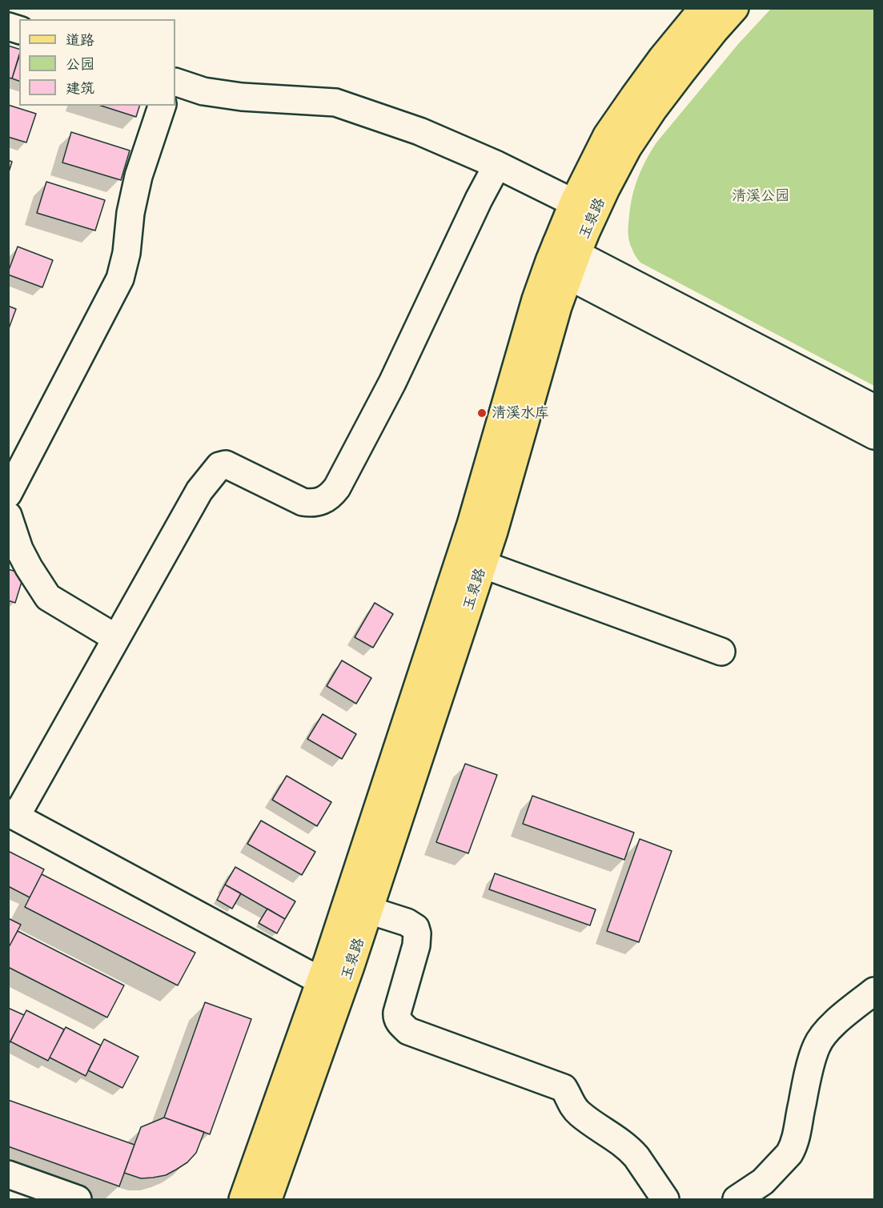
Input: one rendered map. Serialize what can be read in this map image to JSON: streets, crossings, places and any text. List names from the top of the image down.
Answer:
{
  "streets": {
    "main road": ["玉泉路"]
  },
  "parks": ["清溪公园"],
  "places": ["清溪水库"],
  "legend": ["道路", "公园", "建筑"]
}
